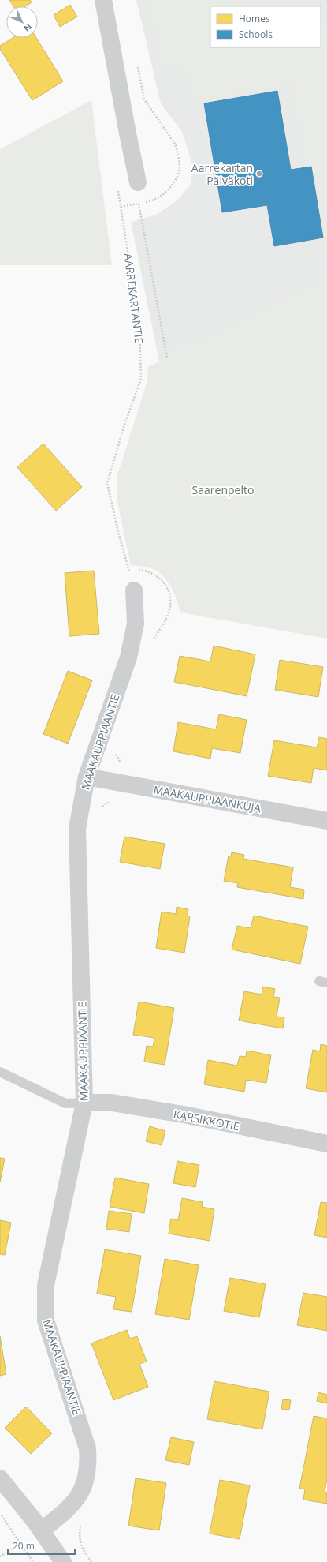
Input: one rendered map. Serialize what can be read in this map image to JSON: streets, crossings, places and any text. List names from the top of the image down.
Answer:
{
  "streets": {
    "street": ["MAAKAUPPIAANTIE", "MAAKAUPPIAANKUJA", "KARSIKKOTIE"],
    "path": ["AARREKARTANTIE"]
  },
  "crossings": [
    ["AARREKARTANTIE", "MAAKAUPPIAANTIE"],
    ["MAAKAUPPIAANTIE", "MAAKAUPPIAANKUJA"],
    ["MAAKAUPPIAANTIE", "KARSIKKOTIE"]
  ],
  "parks": ["Saarenpelto"],
  "places": ["Aarrekartan Päiväkoti"],
  "legend": ["Homes", "Schools"],
  "scale_bar": "20 m",
  "north": "bottom right"
}
